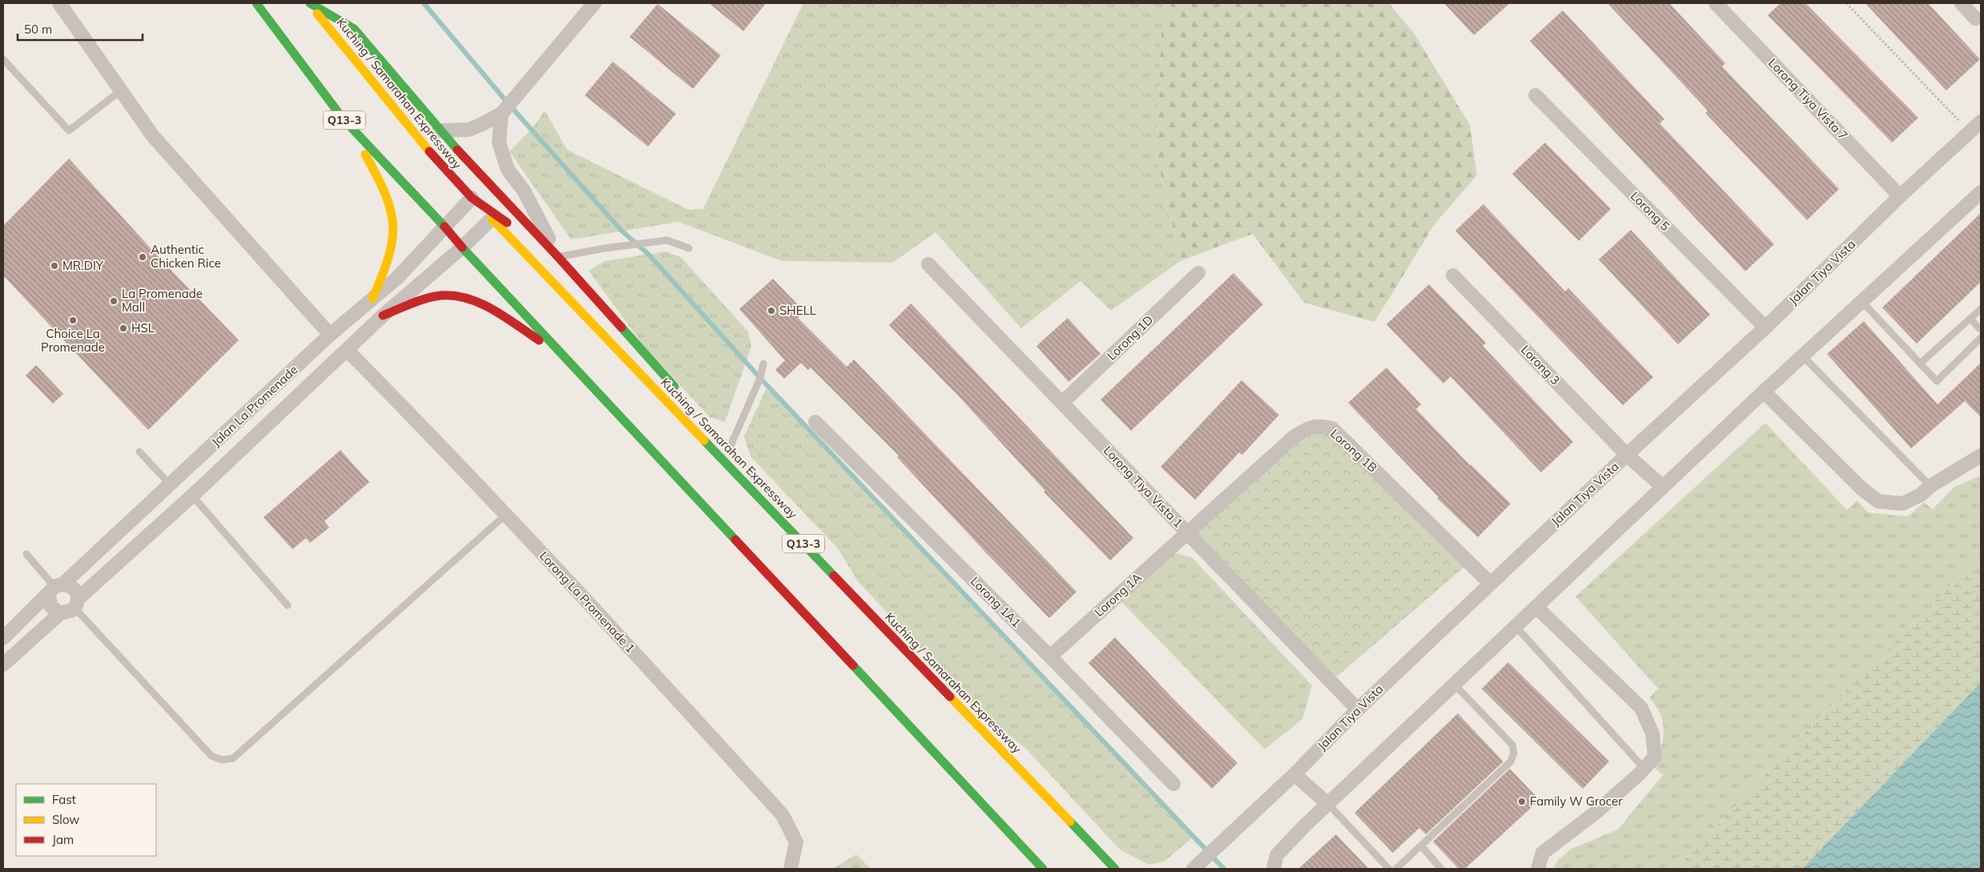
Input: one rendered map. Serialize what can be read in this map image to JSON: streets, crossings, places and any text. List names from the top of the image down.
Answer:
{
  "streets": {
    "main road": ["Kuching / Samarahan Expressway", "Q13-3"],
    "street": [
      "Lorong Tiya Vista 7",
      "Lorong 5",
      "Jalan Tiya Vista",
      "Lorong 1D",
      "Lorong 3",
      "Jalan La Promenade",
      "Lorong 1B",
      "Lorong Tiya Vista 1",
      "Lorong 1A",
      "Lorong La Promenade 1",
      "Lorong 1A1"
    ]
  },
  "crossings": [
    ["Kuching / Samarahan Expressway", "Q13-3"],
    ["Kuching / Samarahan Expressway", "Jalan La Promenade"],
    ["Lorong Tiya Vista 7", "Jalan Tiya Vista"],
    ["Q13-3", "Jalan La Promenade"],
    ["Lorong 5", "Jalan Tiya Vista"],
    ["Jalan Tiya Vista", "Lorong 3"],
    ["Jalan Tiya Vista", "Lorong 1B"],
    ["Jalan Tiya Vista", "Lorong Tiya Vista 1"],
    ["Lorong 1D", "Lorong Tiya Vista 1"],
    ["Jalan La Promenade", "Lorong La Promenade 1"],
    ["Lorong 1B", "Lorong Tiya Vista 1"],
    ["Lorong 1B", "Lorong 1A"],
    ["Lorong Tiya Vista 1", "Lorong 1A"],
    ["Lorong 1A", "Lorong 1A1"]
  ],
  "places": [
    "Authentic Chicken Rice",
    "MR.DIY",
    "La Promenade Mall",
    "SHELL",
    "Choice La Promenade",
    "HSL",
    "Family W Grocer"
  ],
  "legend": ["Fast", "Slow", "Jam"],
  "scale_bar": "50 m"
}
